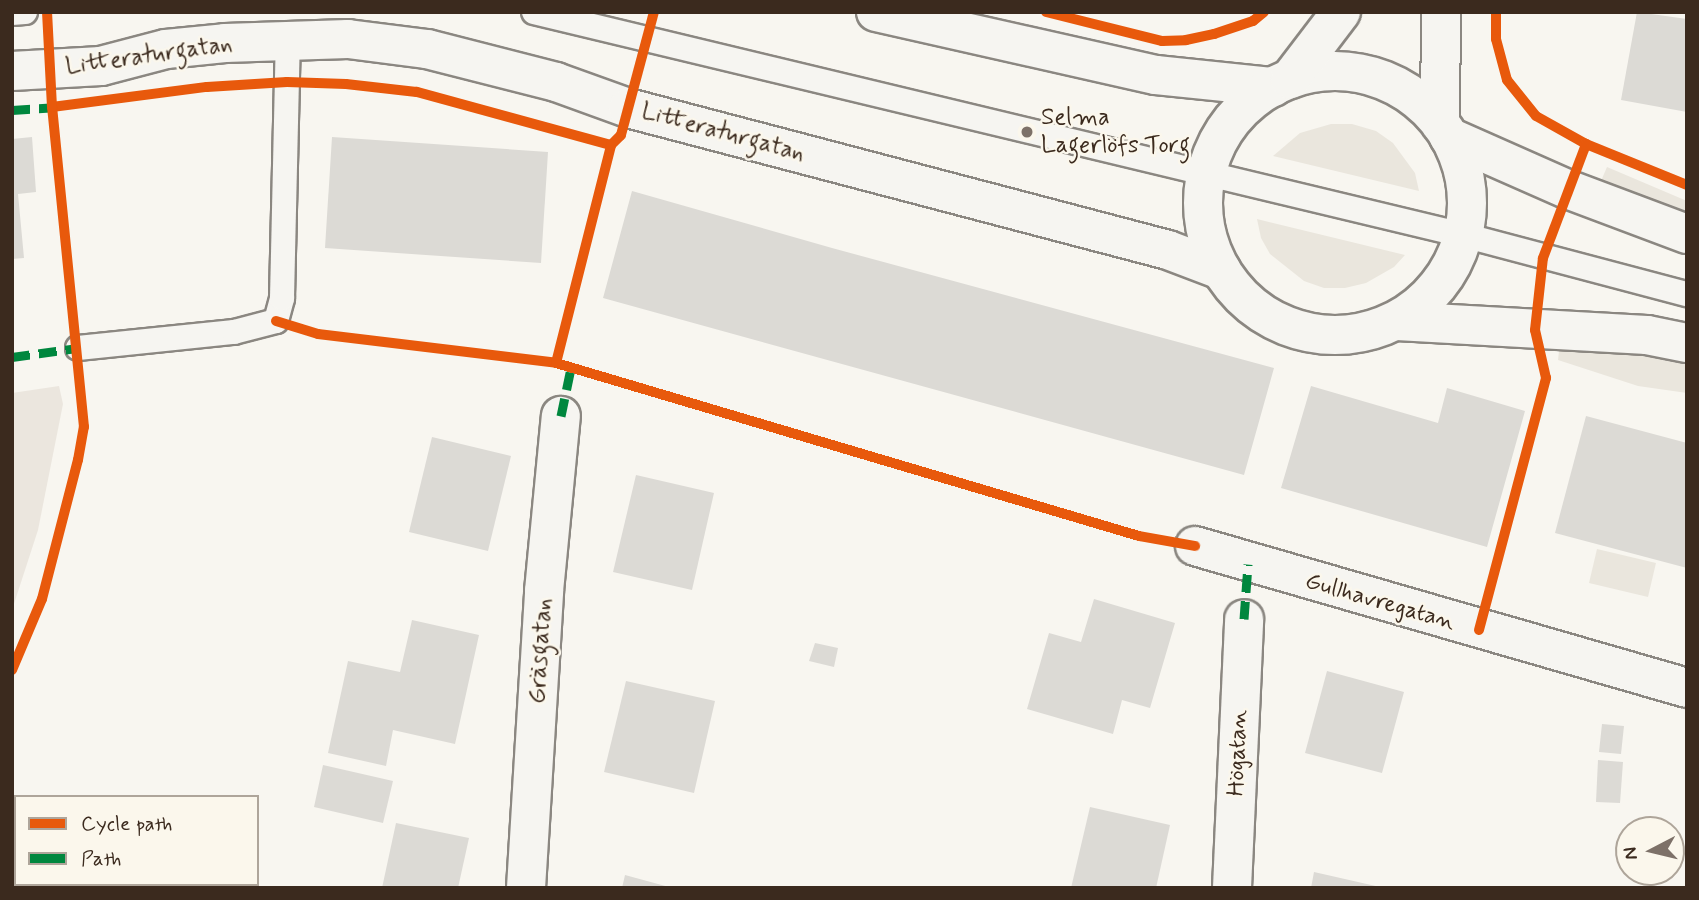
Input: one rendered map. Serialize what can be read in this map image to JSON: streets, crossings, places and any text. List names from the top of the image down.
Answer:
{
  "streets": {
    "street": [
      "Litteraturgatan",
      "Gullhavregatan",
      "Gräsgatan",
      "Högatan"
    ]
  },
  "places": ["Selma Lagerlöfs Torg"],
  "legend": ["Cycle path", "Path"],
  "north": "left"
}
